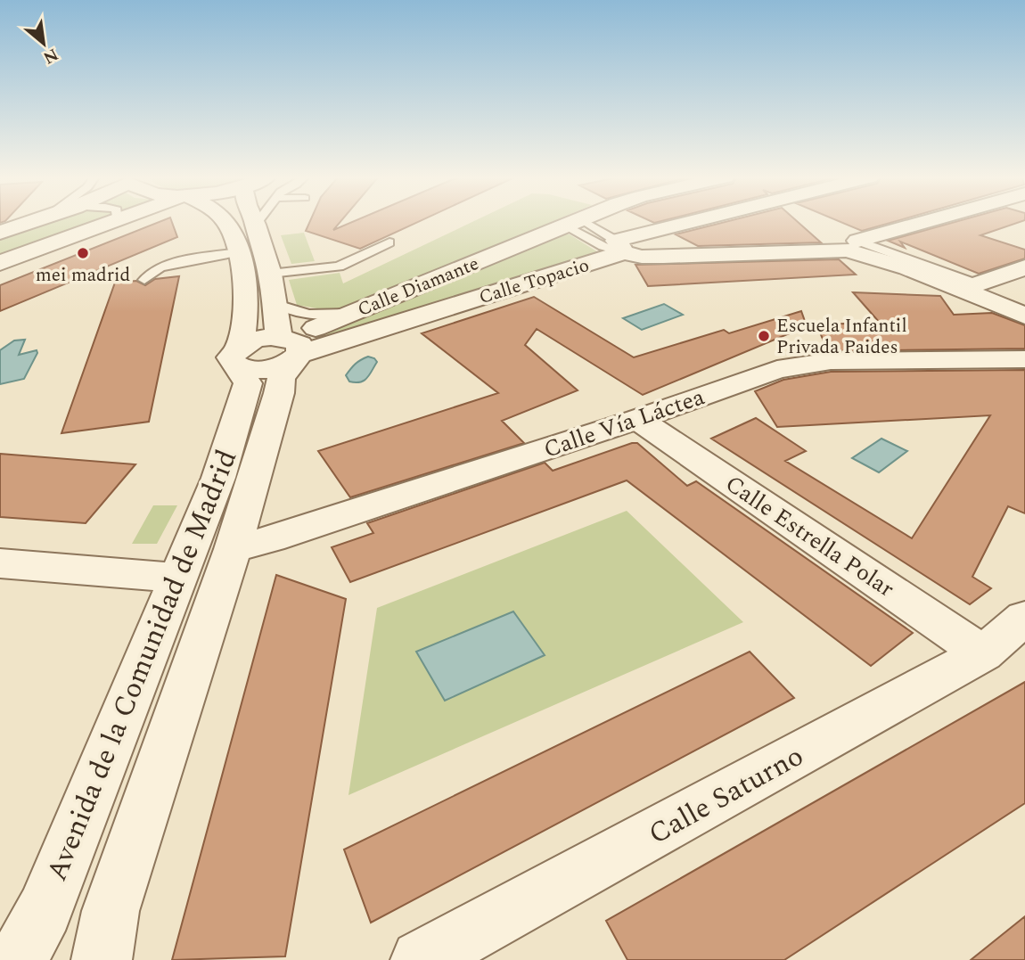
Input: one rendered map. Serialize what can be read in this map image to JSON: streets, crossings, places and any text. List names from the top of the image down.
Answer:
{
  "streets": {
    "street": [
      "Calle Topacio",
      "Calle Diamante",
      "Calle Vía Láctea",
      "Calle Estrella Polar",
      "Avenida de la Comunidad de Madrid",
      "Calle Saturno"
    ]
  },
  "crossings": [
    ["Calle Topacio", "Calle Diamante"],
    ["Calle Topacio", "Avenida de la Comunidad de Madrid"],
    ["Calle Diamante", "Avenida de la Comunidad de Madrid"],
    ["Calle Vía Láctea", "Calle Estrella Polar"],
    ["Calle Vía Láctea", "Avenida de la Comunidad de Madrid"],
    ["Calle Estrella Polar", "Calle Saturno"]
  ],
  "places": ["mei madrid", "Escuela Infantil Privada Paides"],
  "north": "bottom right"
}
